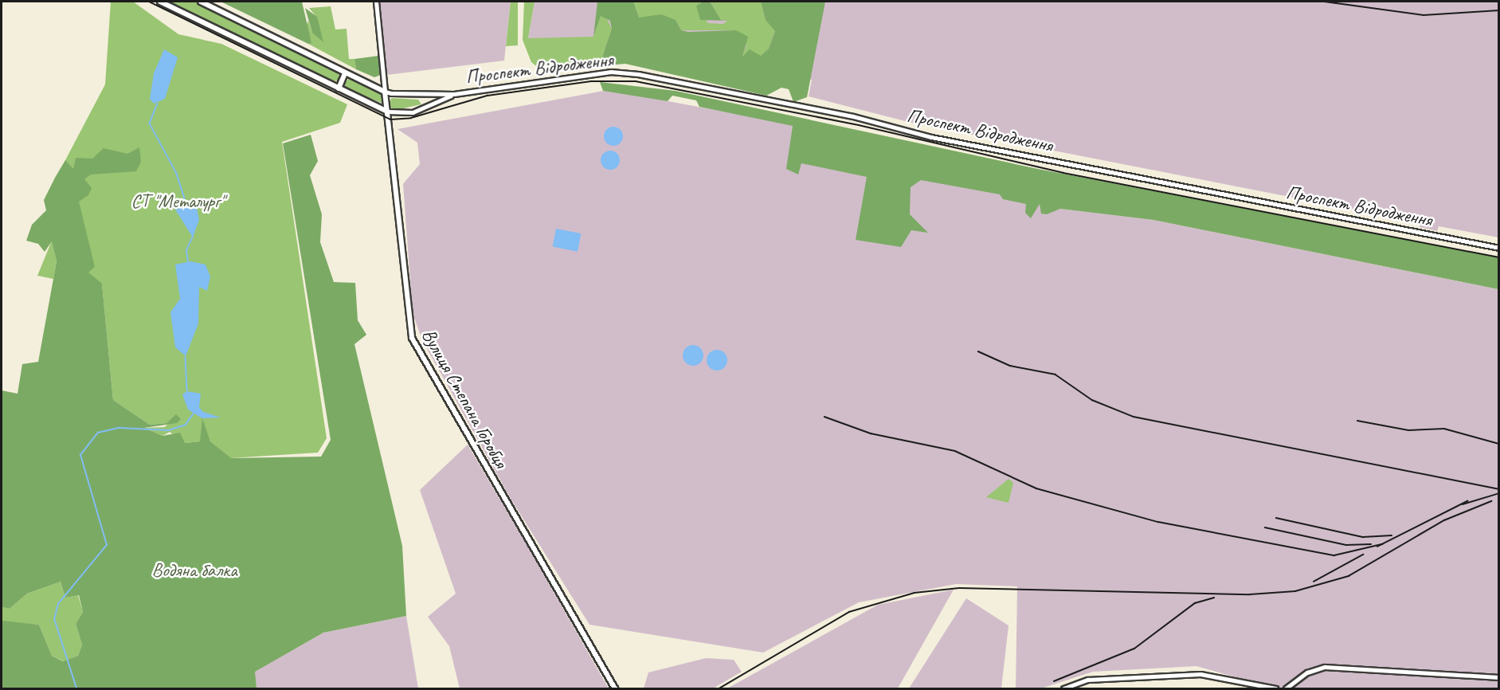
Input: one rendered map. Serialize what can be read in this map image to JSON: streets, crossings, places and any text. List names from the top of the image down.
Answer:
{
  "streets": {
    "main road": ["Проспект Відродження", "Вулиця Степана Горобця"]
  },
  "crossings": [
    ["Проспект Відродження", "Вулиця Степана Горобця"]
  ],
  "parks": ["СТ \"Металург\"", "Водяна балка"]
}
